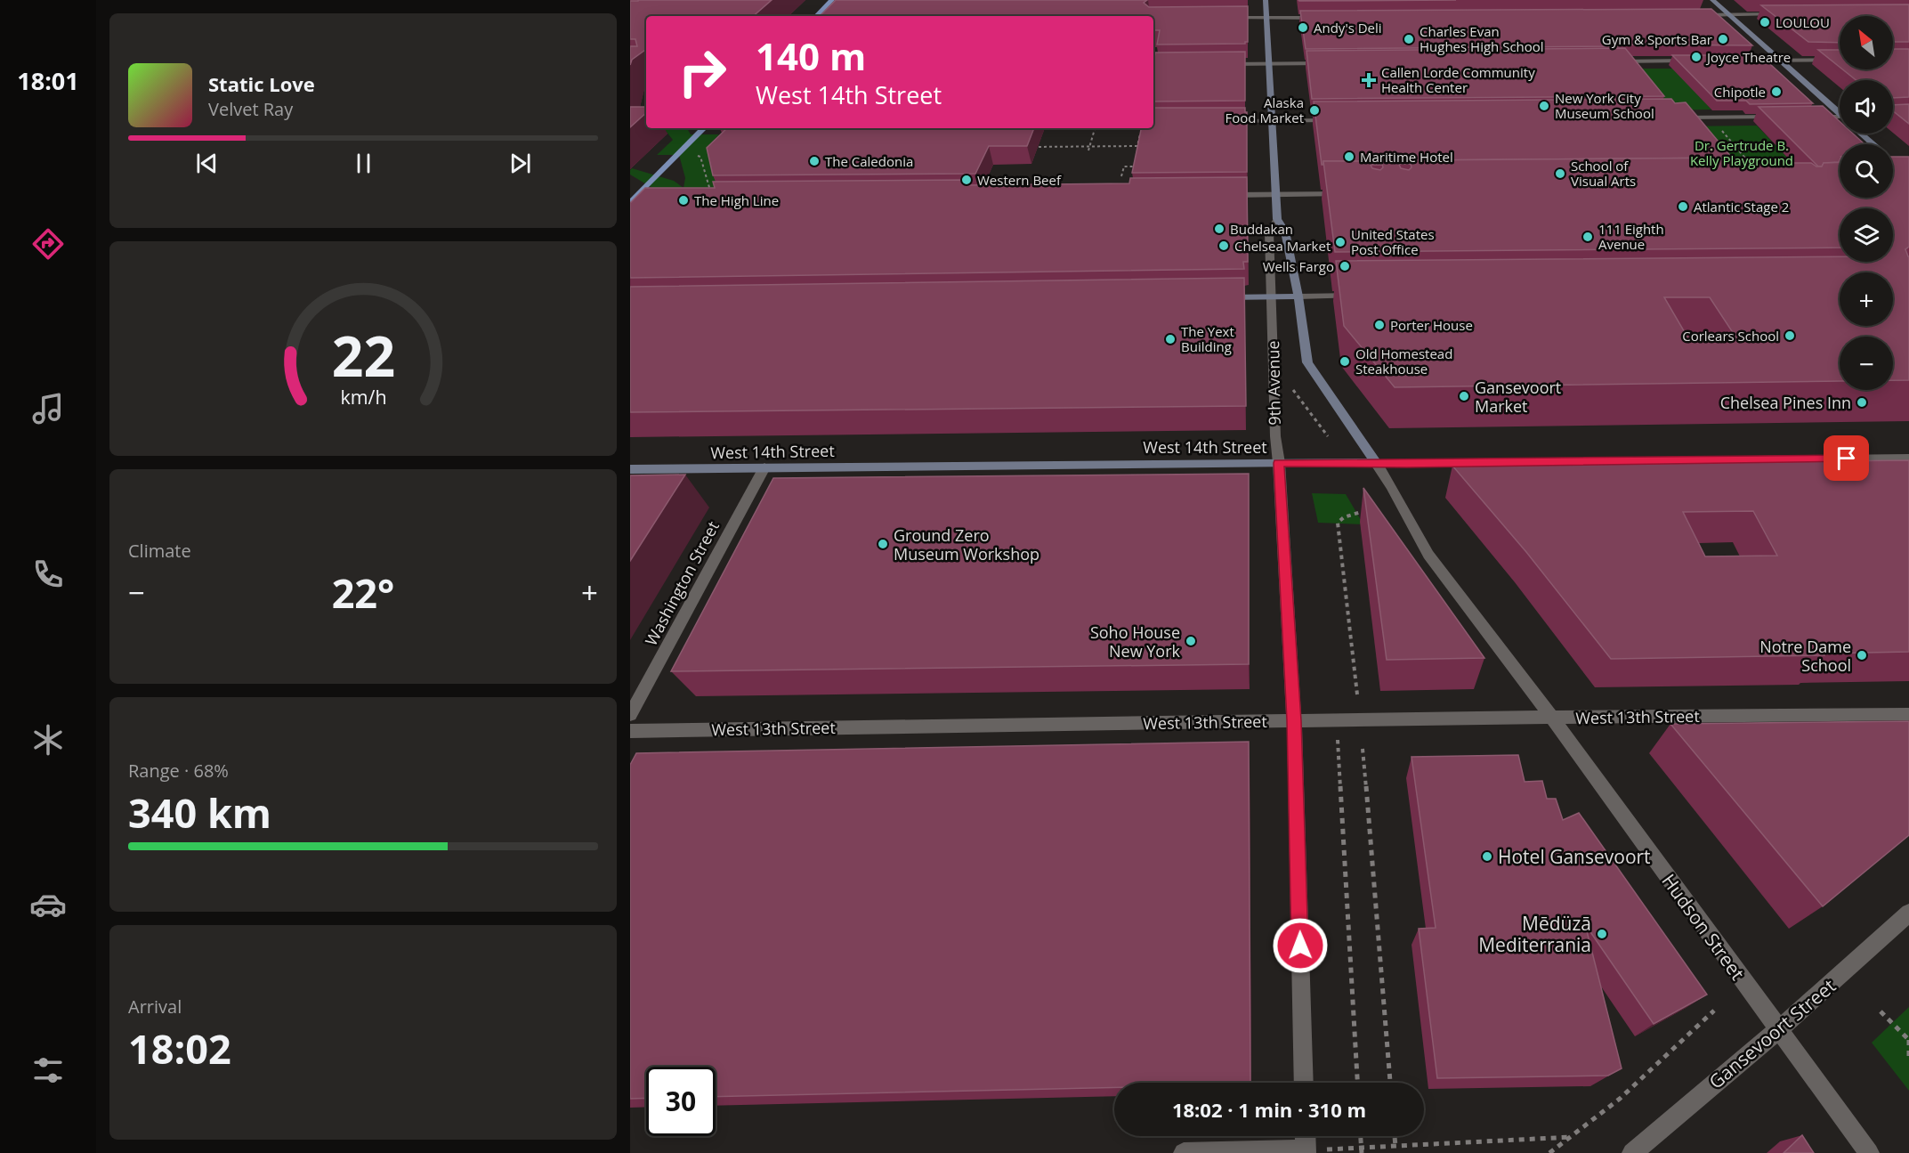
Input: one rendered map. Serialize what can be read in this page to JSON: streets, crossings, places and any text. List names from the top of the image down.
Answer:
{
  "streets": {
    "main road": ["9th Avenue", "West 14th Street"],
    "street": [
      "Washington Street",
      "West 13th Street",
      "Hudson Street",
      "Gansevoort Street"
    ]
  },
  "crossings": [
    ["9th Avenue", "West 14th Street"],
    ["9th Avenue", "West 13th Street"],
    ["9th Avenue", "Hudson Street"],
    ["West 14th Street", "Washington Street"],
    ["West 14th Street", "Hudson Street"],
    ["West 13th Street", "Hudson Street"],
    ["Hudson Street", "Gansevoort Street"]
  ],
  "parks": ["Dr. Gertrude B. Kelly Playground"],
  "places": {
    "other": [
      "LOULOU",
      "Andy's Deli",
      "Charles Evan Hughes High School",
      "Gym & Sports Bar",
      "Joyce Theatre",
      "Chipotle",
      "New York City Museum School",
      "Alaska Food Market",
      "Maritime Hotel",
      "The Caledonia",
      "School of Visual Arts",
      "Western Beef",
      "The High Line",
      "Atlantic Stage 2",
      "Buddakan",
      "111 Eighth Avenue",
      "United States Post Office",
      "Chelsea Market",
      "Wells Fargo",
      "Porter House",
      "Corlears School",
      "The Yext Building",
      "Old Homestead Steakhouse",
      "Gansevoort Market",
      "Chelsea Pines Inn",
      "Ground Zero Museum Workshop",
      "Soho House New York",
      "Notre Dame School",
      "Hotel Gansevoort",
      "Mēdüzā Mediterrania"
    ],
    "health": ["Callen Lorde Community Health Center"]
  },
  "north": "top left",
  "page": {
    "tabs": "18:01",
    "map_buttons": ["+", "−"],
    "turn": ["140 m", "West 14th Street"],
    "song": ["Static Love", "Velvet Ray"],
    "tile": [
      "Climate",
      ["Range · 68%", "340 km"],
      ["Arrival", "18:02"]
    ],
    "heat": ["−", "22°", "+"],
    "limit": "30",
    "trip": "18:02 · 1 min · 310 m",
    "gauge": ["22", "km/h"]
  }
}
